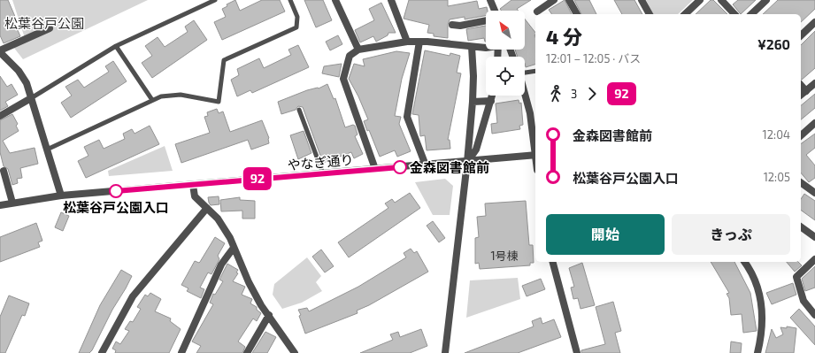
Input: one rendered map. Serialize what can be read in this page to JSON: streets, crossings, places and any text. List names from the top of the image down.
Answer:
{
  "streets": {
    "street": ["やなぎ通り"]
  },
  "parks": ["松葉谷戸公園"],
  "places": ["金森図書館前", "松葉谷戸公園入口"],
  "lines": ["bus line 92"],
  "house_numbers": ["1号棟"],
  "north": "top left",
  "page": {
    "on_map": "92",
    "heading": ["4 分", "12:01 – 12:05 · バス", "¥260"],
    "legs": ["3", "92"],
    "list": [
      {
        "name": "金森図書館前",
        "value": "12:04"
      },
      {
        "name": "松葉谷戸公園入口",
        "value": "12:05"
      }
    ],
    "buttons": ["開始", "きっぷ"]
  }
}
